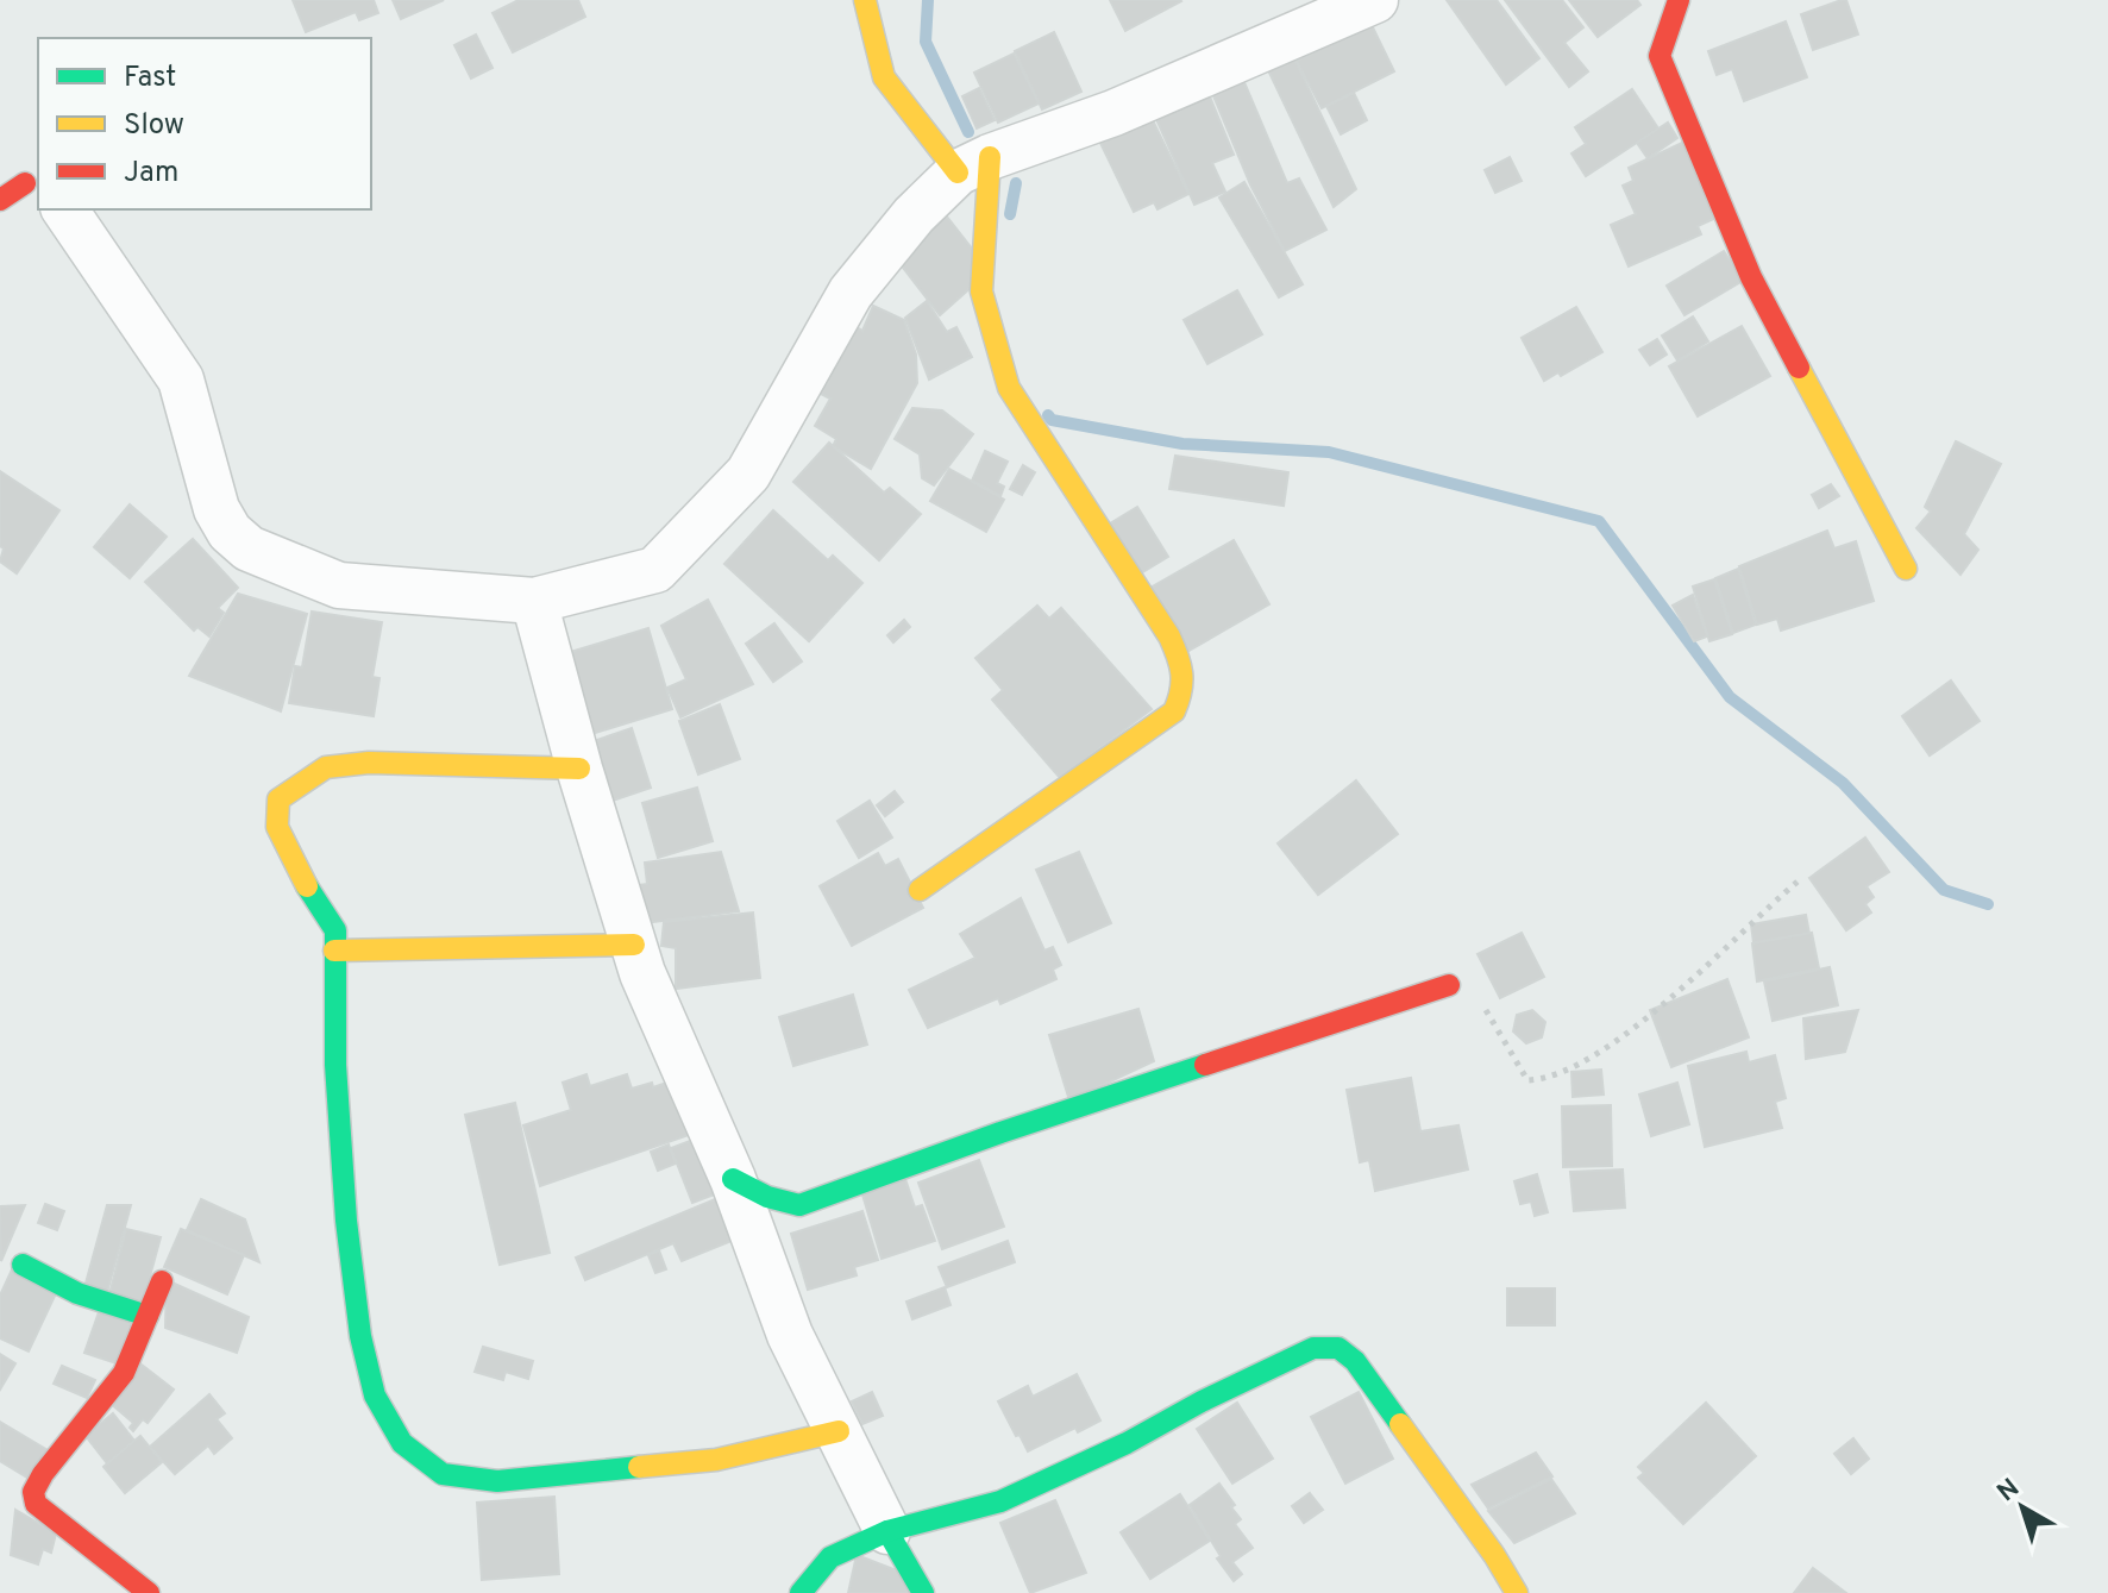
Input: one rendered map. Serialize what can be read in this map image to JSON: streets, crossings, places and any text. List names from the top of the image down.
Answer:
{
  "legend": ["Fast", "Slow", "Jam"],
  "north": "top left"
}
